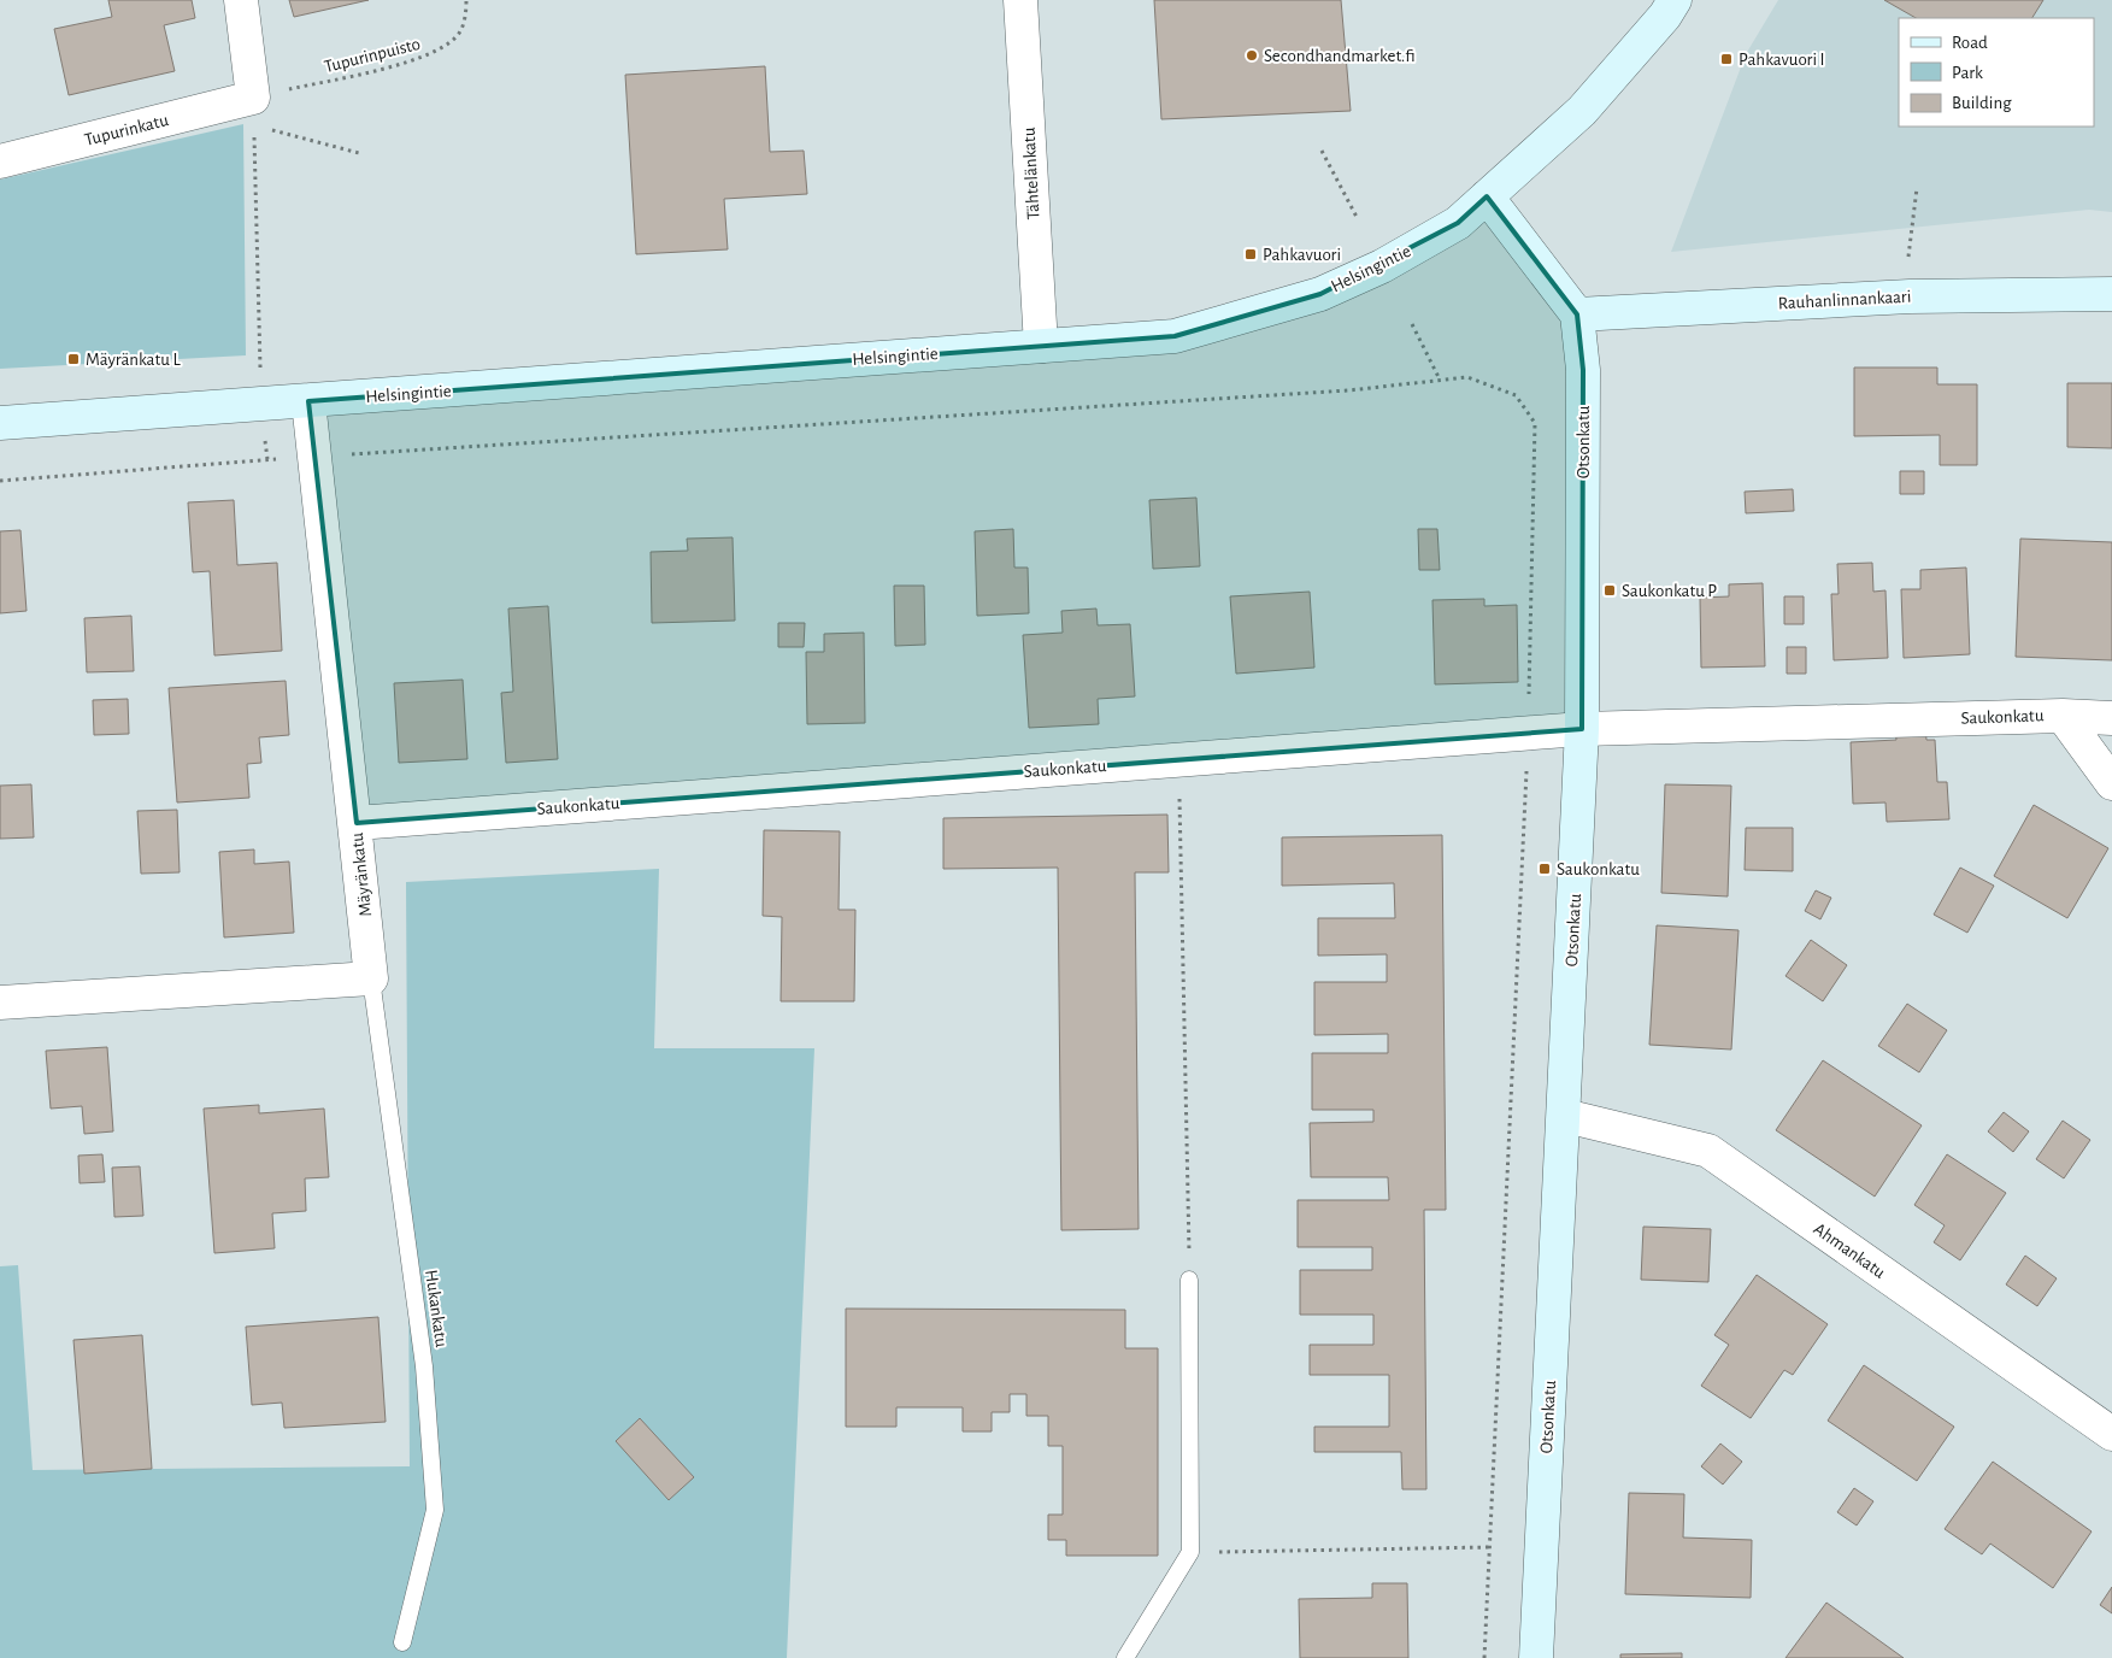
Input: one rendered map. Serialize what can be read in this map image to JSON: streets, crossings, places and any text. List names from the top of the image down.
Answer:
{
  "streets": {
    "street": [
      "Tupurinkatu",
      "Tähtelänkatu",
      "Helsingintie",
      "Rauhanlinnankaari",
      "Otsonkatu",
      "Saukonkatu",
      "Mäyränkatu",
      "Ahmankatu"
    ],
    "lane": ["Hukankatu"],
    "path": ["Tupurinpuisto"]
  },
  "crossings": [
    ["Tupurinpuisto", "Tupurinkatu"],
    ["Tähtelänkatu", "Helsingintie"],
    ["Helsingintie", "Mäyränkatu"],
    ["Rauhanlinnankaari", "Otsonkatu"],
    ["Otsonkatu", "Saukonkatu"],
    ["Otsonkatu", "Ahmankatu"],
    ["Saukonkatu", "Mäyränkatu"],
    ["Mäyränkatu", "Hukankatu"]
  ],
  "places": {
    "other": ["Secondhandmarket.fi"],
    "transit": [
      "Pahkavuori I",
      "Pahkavuori",
      "Mäyränkatu L",
      "Saukonkatu P",
      "Saukonkatu"
    ]
  },
  "legend": ["Road", "Park", "Building"]
}
